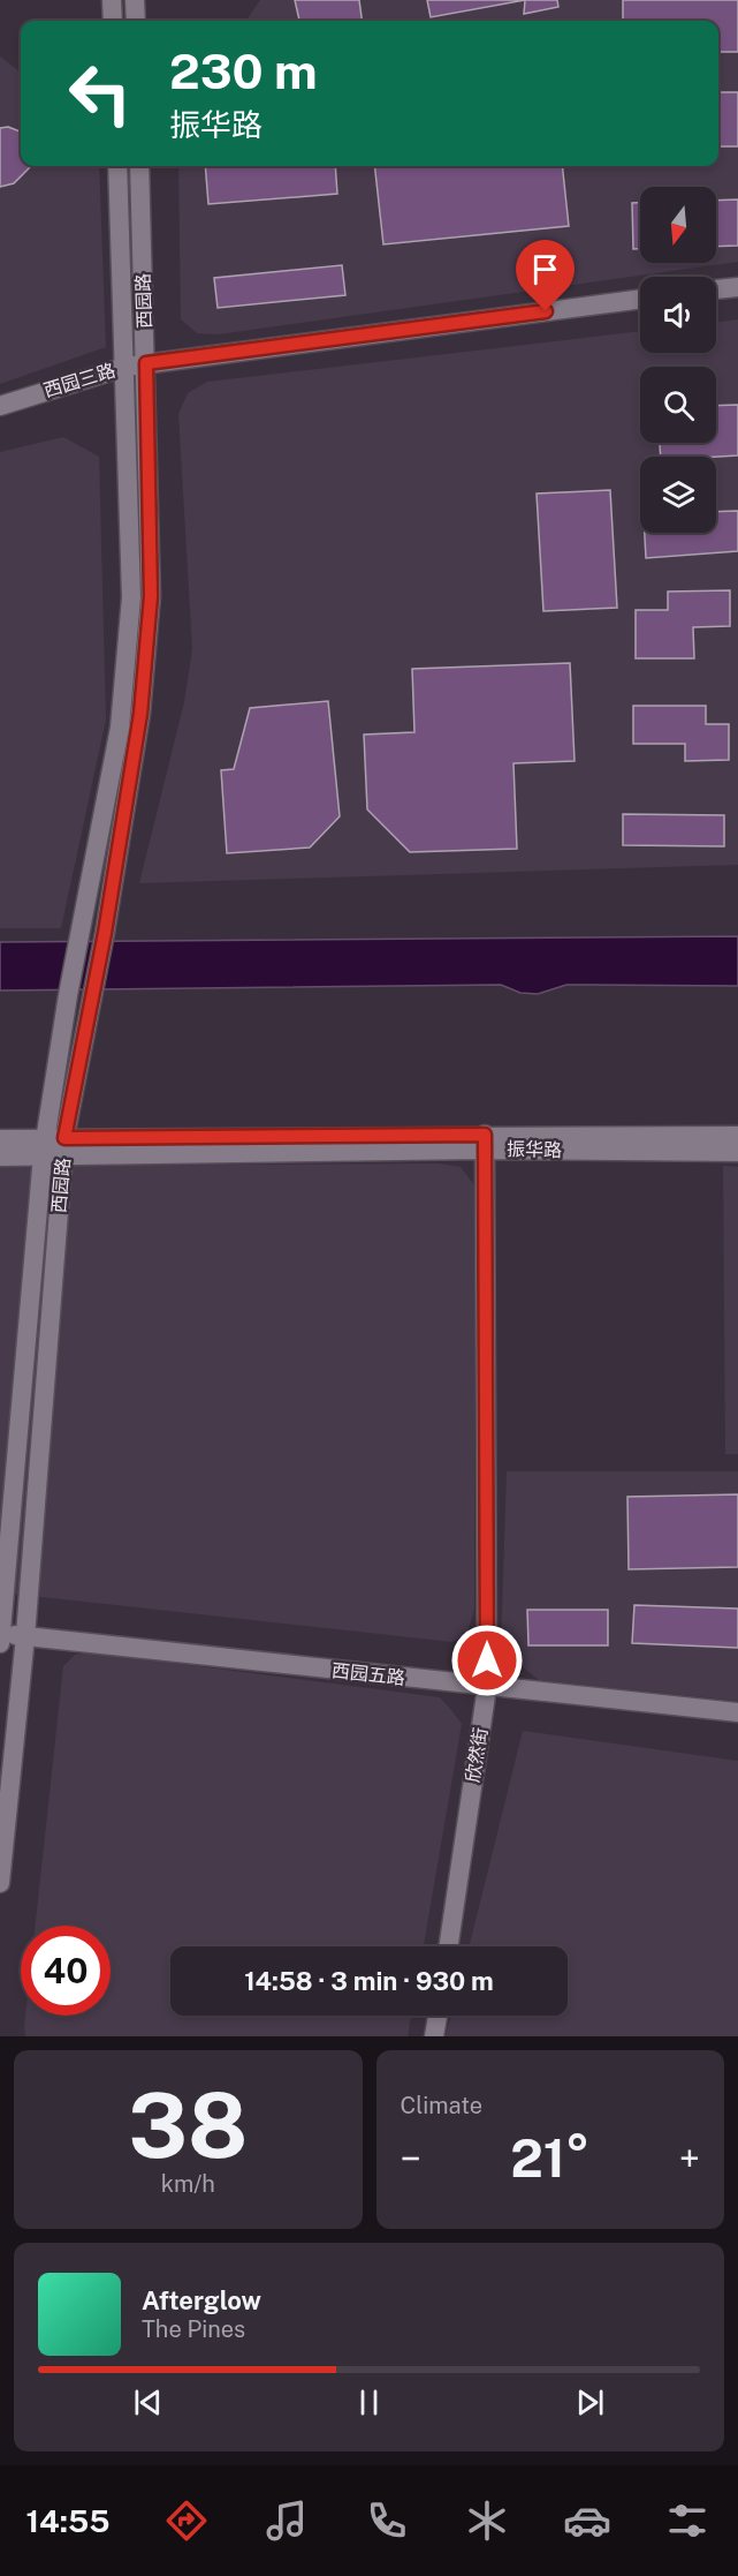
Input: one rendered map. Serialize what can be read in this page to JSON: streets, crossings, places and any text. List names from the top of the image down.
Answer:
{
  "streets": {
    "main road": [
      "西园路",
      "西园三路",
      "振华路",
      "西园五路",
      "欣然街"
    ]
  },
  "crossings": [
    ["西园路", "西园三路"],
    ["西园路", "振华路"],
    ["西园路", "西园五路"],
    ["振华路", "欣然街"],
    ["西园五路", "欣然街"]
  ],
  "north": "bottom",
  "page": {
    "turn": ["230 m", "振华路"],
    "limit": "40",
    "trip": "14:58 · 3 min · 930 m",
    "tile": [
      ["38", "km/h"],
      "Climate"
    ],
    "heat": ["−", "21°", "+"],
    "song": ["Afterglow", "The Pines"],
    "tabs": "14:55"
  }
}
